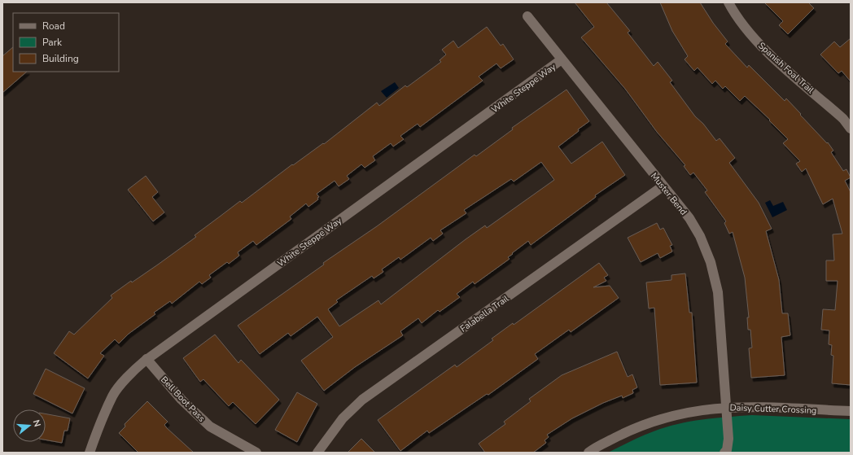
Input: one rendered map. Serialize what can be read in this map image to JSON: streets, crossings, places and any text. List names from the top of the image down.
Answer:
{
  "streets": {
    "street": [
      "Spanish Foal Trail",
      "White Steppe Way",
      "Muster Bend",
      "Falabella Trail",
      "Bell Boot Pass",
      "Daisy Cutter Crossing"
    ]
  },
  "crossings": [
    ["White Steppe Way", "Muster Bend"],
    ["White Steppe Way", "Bell Boot Pass"],
    ["Muster Bend", "Falabella Trail"],
    ["Muster Bend", "Daisy Cutter Crossing"]
  ],
  "legend": ["Road", "Park", "Building"],
  "north": "right"
}
